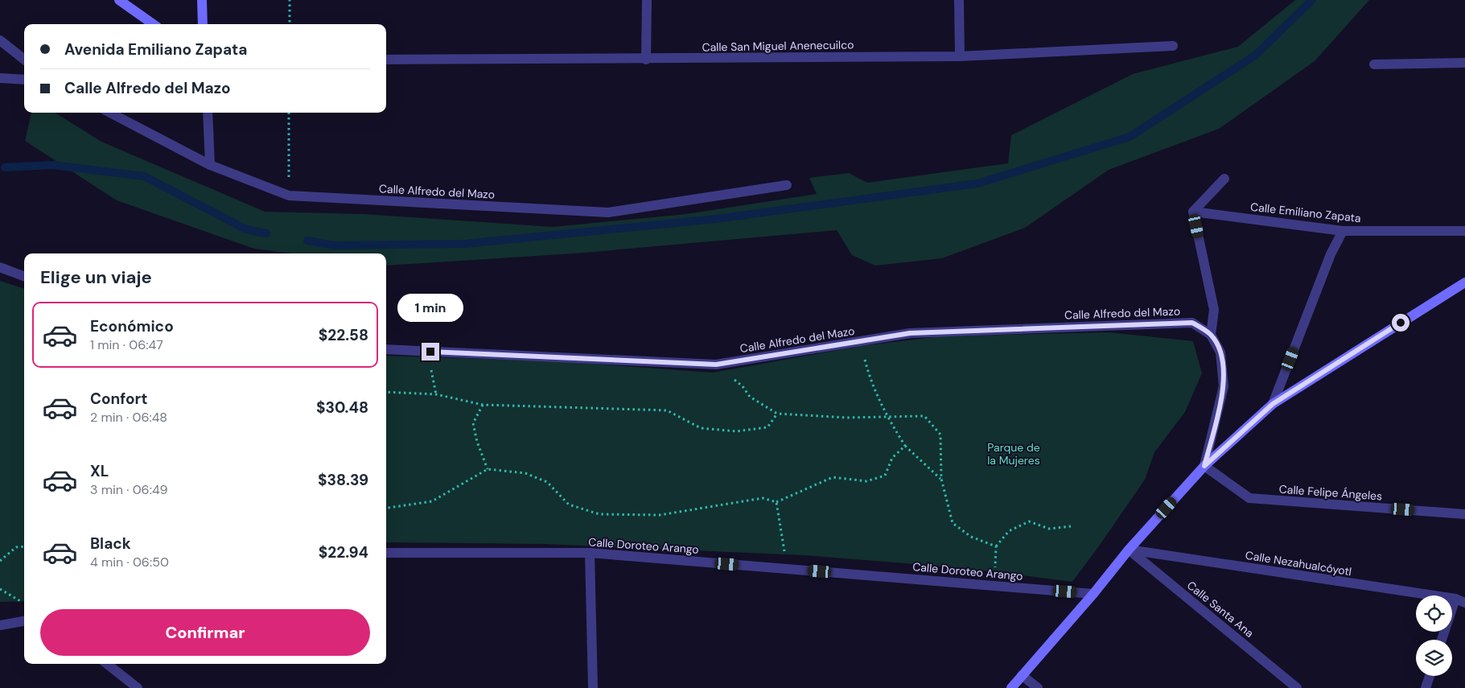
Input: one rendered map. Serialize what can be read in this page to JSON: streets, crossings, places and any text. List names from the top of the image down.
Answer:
{
  "streets": {
    "street": [
      "Calle San Miguel Anenecuilco",
      "Calle Alfredo del Mazo",
      "Calle Emiliano Zapata",
      "Calle Felipe Ángeles",
      "Calle Doroteo Arango",
      "Calle Nezahualcóyotl",
      "Calle Santa Ana"
    ]
  },
  "crossings": [
    ["Calle Nezahualcóyotl", "Calle Santa Ana"]
  ],
  "parks": ["Parque de la Mujeres"],
  "page": {
    "banner": ["Avenida Emiliano Zapata", "Calle Alfredo del Mazo"],
    "heading": "Elige un viaje",
    "bubble": "1 min",
    "list": [
      {
        "name": "Económico",
        "note": "1 min · 06:47",
        "value": "$22.58"
      },
      {
        "name": "Confort",
        "note": "2 min · 06:48",
        "value": "$30.48"
      },
      {
        "name": "XL",
        "note": "3 min · 06:49",
        "value": "$38.39"
      },
      {
        "name": "Black",
        "note": "4 min · 06:50",
        "value": "$22.94"
      }
    ],
    "buttons": "Confirmar"
  }
}
